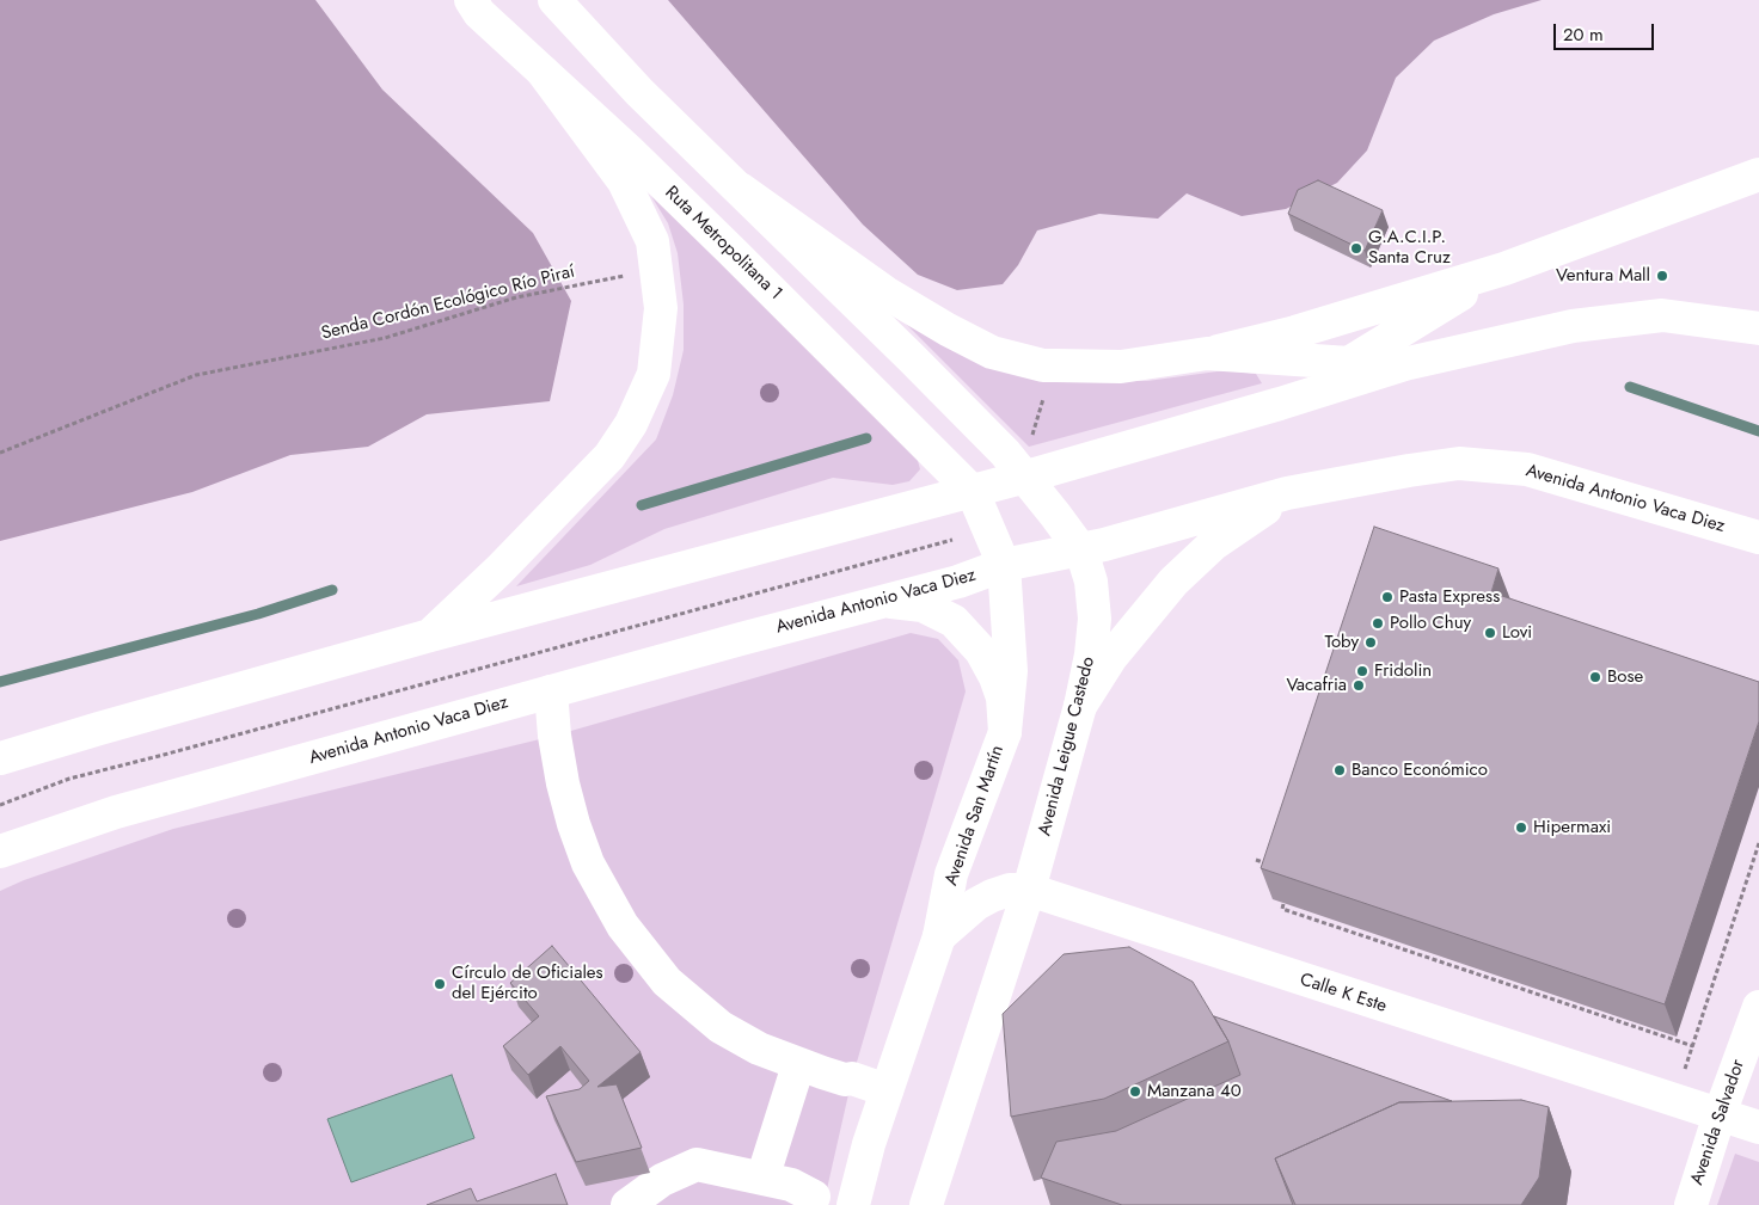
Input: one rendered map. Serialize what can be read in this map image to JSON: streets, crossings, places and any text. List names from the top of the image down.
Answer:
{
  "streets": {
    "main road": [
      "Ruta Metropolitana 1",
      "Avenida Antonio Vaca Diez",
      "Avenida Leigue Castedo",
      "Avenida San Martín",
      "Calle K Este",
      "Avenida Salvador"
    ],
    "path": ["Senda Cordón Ecológico Río Piraí"]
  },
  "crossings": [
    ["Ruta Metropolitana 1", "Avenida San Martín"],
    ["Avenida Antonio Vaca Diez", "Avenida Leigue Castedo"],
    ["Avenida Antonio Vaca Diez", "Avenida San Martín"],
    ["Avenida Leigue Castedo", "Calle K Este"],
    ["Avenida San Martín", "Calle K Este"],
    ["Calle K Este", "Avenida Salvador"]
  ],
  "places": [
    "G.A.C.I.P. Santa Cruz",
    "Ventura Mall",
    "Pasta Express",
    "Pollo Chuy",
    "Lovi",
    "Toby",
    "Fridolin",
    "Bose",
    "Vacafria",
    "Banco Económico",
    "Hipermaxi",
    "Círculo de Oficiales del Ejército",
    "Manzana 40"
  ],
  "scale_bar": "20 m"
}
